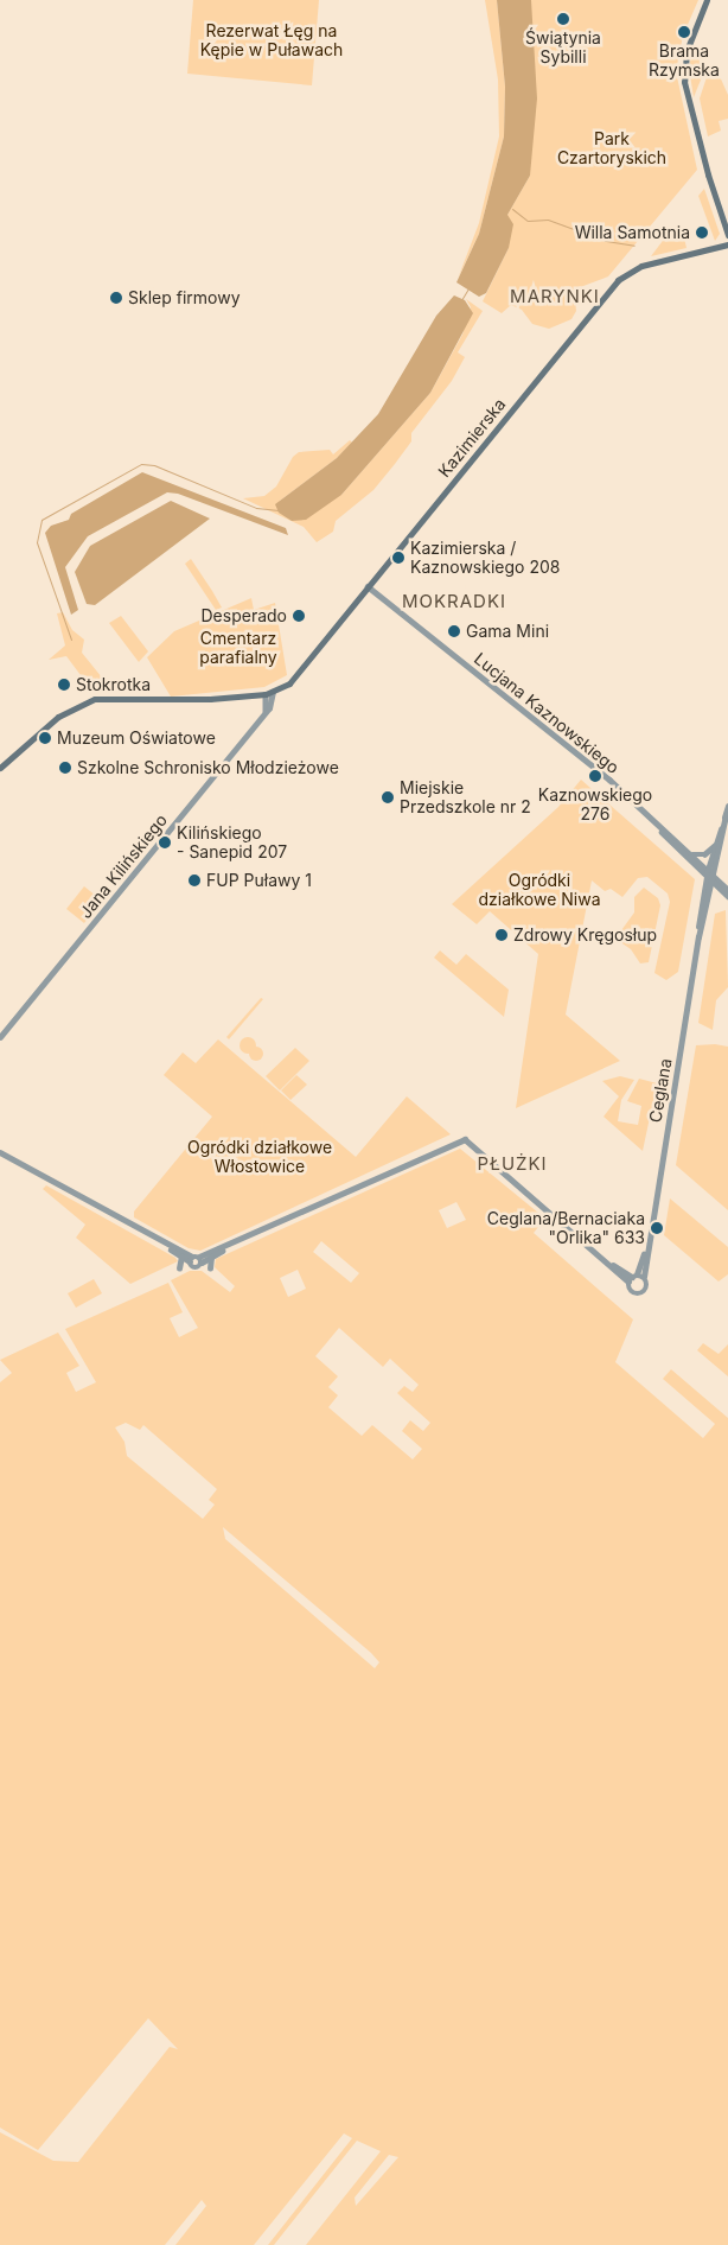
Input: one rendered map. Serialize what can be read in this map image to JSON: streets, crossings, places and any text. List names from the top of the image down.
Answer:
{
  "streets": {
    "main road": ["Kazimierska"],
    "street": ["Lucjana Kaznowskiego", "Jana Kilińskiego", "Ceglana"]
  },
  "crossings": [
    ["Kazimierska", "Lucjana Kaznowskiego"],
    ["Kazimierska", "Jana Kilińskiego"],
    ["Lucjana Kaznowskiego", "Ceglana"]
  ],
  "districts": ["MARYNKI", "MOKRADKI", "PŁUŻKI"],
  "parks": [
    "Rezerwat Łęg na Kępie w Puławach",
    "Park Czartoryskich",
    "Cmentarz parafialny",
    "Ogródki działkowe Niwa",
    "Ogródki działkowe Włostowice"
  ],
  "places": [
    "Świątynia Sybilli",
    "Brama Rzymska",
    "Willa Samotnia",
    "Sklep firmowy",
    "Kazimierska / Kaznowskiego 208",
    "Desperado",
    "Gama Mini",
    "Stokrotka",
    "Muzeum Oświatowe",
    "Szkolne Schronisko Młodzieżowe",
    "Kaznowskiego 276",
    "Miejskie Przedszkole nr 2",
    "Kilińskiego - Sanepid 207",
    "FUP Puławy 1",
    "Zdrowy Kręgosłup",
    "Ceglana/Bernaciaka \"Orlika\" 633"
  ]
}
